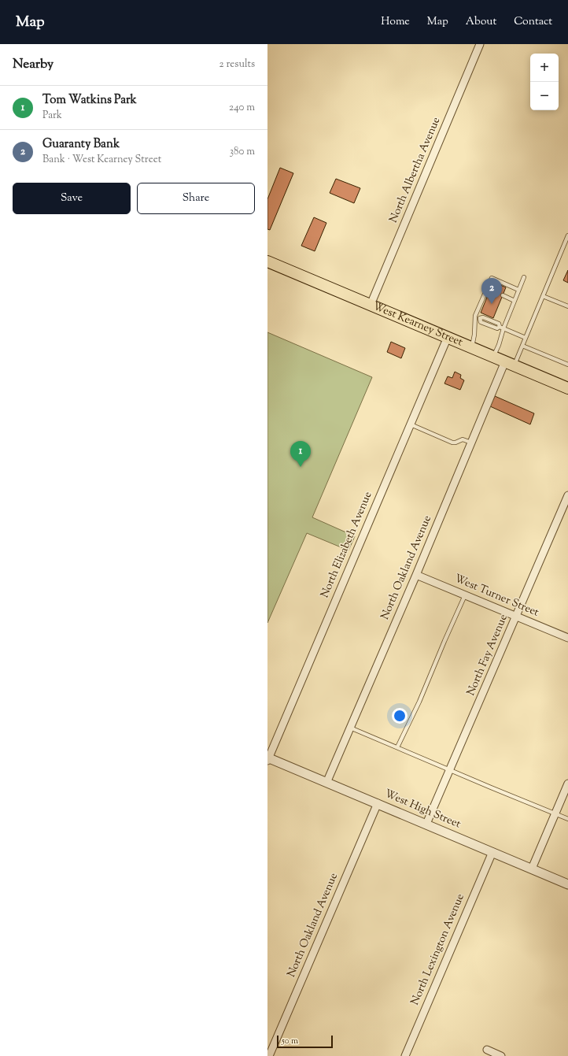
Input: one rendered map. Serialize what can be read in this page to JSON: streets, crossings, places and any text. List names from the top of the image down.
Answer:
{
  "streets": {
    "main road": ["West Kearney Street"],
    "street": [
      "North Albertha Avenue",
      "North Elizabeth Avenue",
      "North Oakland Avenue",
      "West Turner Street",
      "North Fay Avenue",
      "West High Street",
      "North Lexington Avenue"
    ]
  },
  "crossings": [
    ["North Albertha Avenue", "West Kearney Street"],
    ["West Kearney Street", "North Elizabeth Avenue"],
    ["West Kearney Street", "North Oakland Avenue"],
    ["North Elizabeth Avenue", "West High Street"],
    ["North Oakland Avenue", "West Turner Street"],
    ["North Oakland Avenue", "West High Street"],
    ["West Turner Street", "North Fay Avenue"],
    ["North Fay Avenue", "West High Street"],
    ["West High Street", "North Lexington Avenue"]
  ],
  "scale_bar": "50 m",
  "page": {
    "header": "Map",
    "nav": [
      "Home",
      "Map",
      "About",
      "Contact"
    ],
    "heading": ["Nearby", "2 results"],
    "map_buttons": ["+", "−"],
    "list": [
      {
        "mark": "1",
        "name": "Tom Watkins Park",
        "note": "Park",
        "value": "240 m"
      },
      {
        "mark": "2",
        "name": "Guaranty Bank",
        "note": "Bank · West Kearney Street",
        "value": "380 m"
      }
    ],
    "buttons": ["Save", "Share"],
    "pins": ["2", "1"],
    "scale": "50 m"
  }
}
